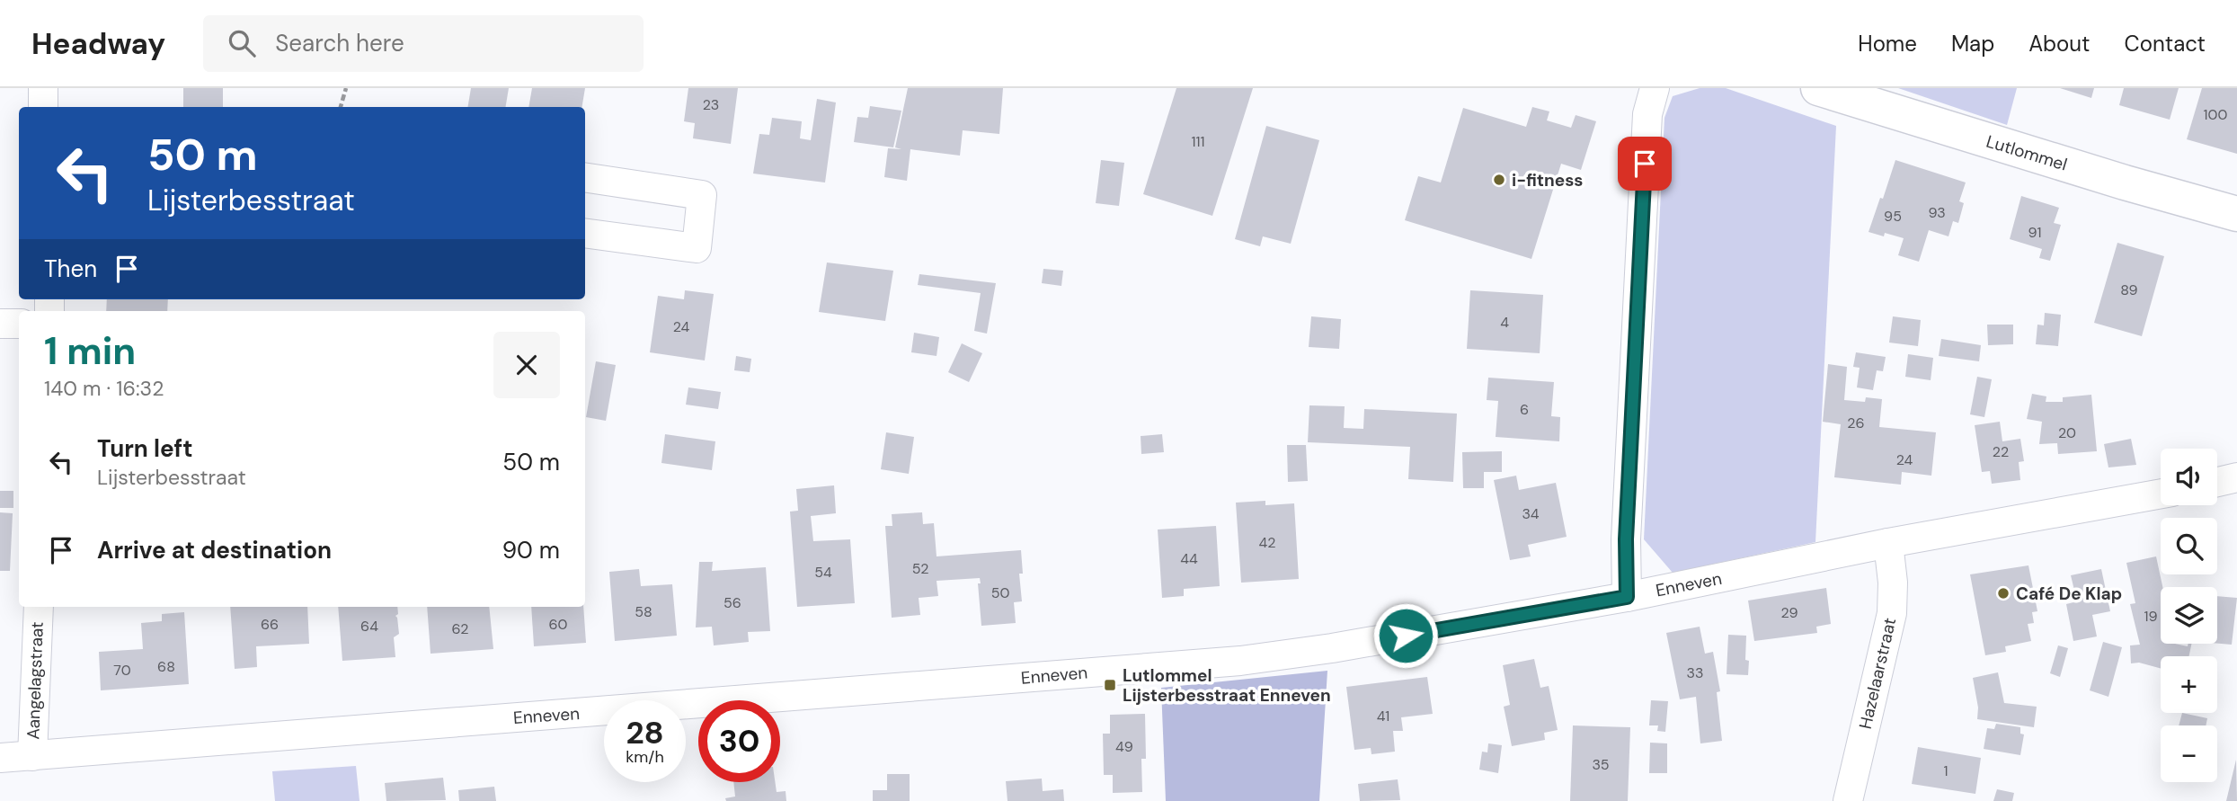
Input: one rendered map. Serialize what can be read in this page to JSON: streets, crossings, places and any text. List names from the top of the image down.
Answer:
{
  "streets": {
    "main road": ["Lutlommel"],
    "street": ["Enneven", "Hazelaarstraat", "Aangelagstraat"]
  },
  "crossings": [
    ["Enneven", "Hazelaarstraat"],
    ["Enneven", "Aangelagstraat"]
  ],
  "places": {
    "other": ["i-fitness", "Café De Klap"],
    "transit": ["Lutlommel Lijsterbesstraat Enneven"]
  },
  "house_numbers": [
    "23",
    "100",
    "111",
    "93",
    "95",
    "91",
    "89",
    "4",
    "24",
    "6",
    "26",
    "20",
    "22",
    "24",
    "34",
    "42",
    "44",
    "52",
    "54",
    "50",
    "56",
    "58",
    "29",
    "19",
    "66",
    "60",
    "64",
    "62",
    "68",
    "70",
    "33",
    "41",
    "49",
    "35",
    "1"
  ],
  "page": {
    "header": "Headway",
    "search": "Search here",
    "nav": [
      "Home",
      "Map",
      "About",
      "Contact"
    ],
    "turn": ["50 m", "Lijsterbesstraat"],
    "then": "Then",
    "heading": ["1 min", "140 m · 16:32"],
    "list": [
      {
        "name": "Turn left",
        "note": "Lijsterbesstraat",
        "value": "50 m"
      },
      {
        "name": "Arrive at destination",
        "value": "90 m"
      }
    ],
    "map_buttons": ["+", "−"],
    "speed": "28 km/h",
    "limit": "30"
  }
}
